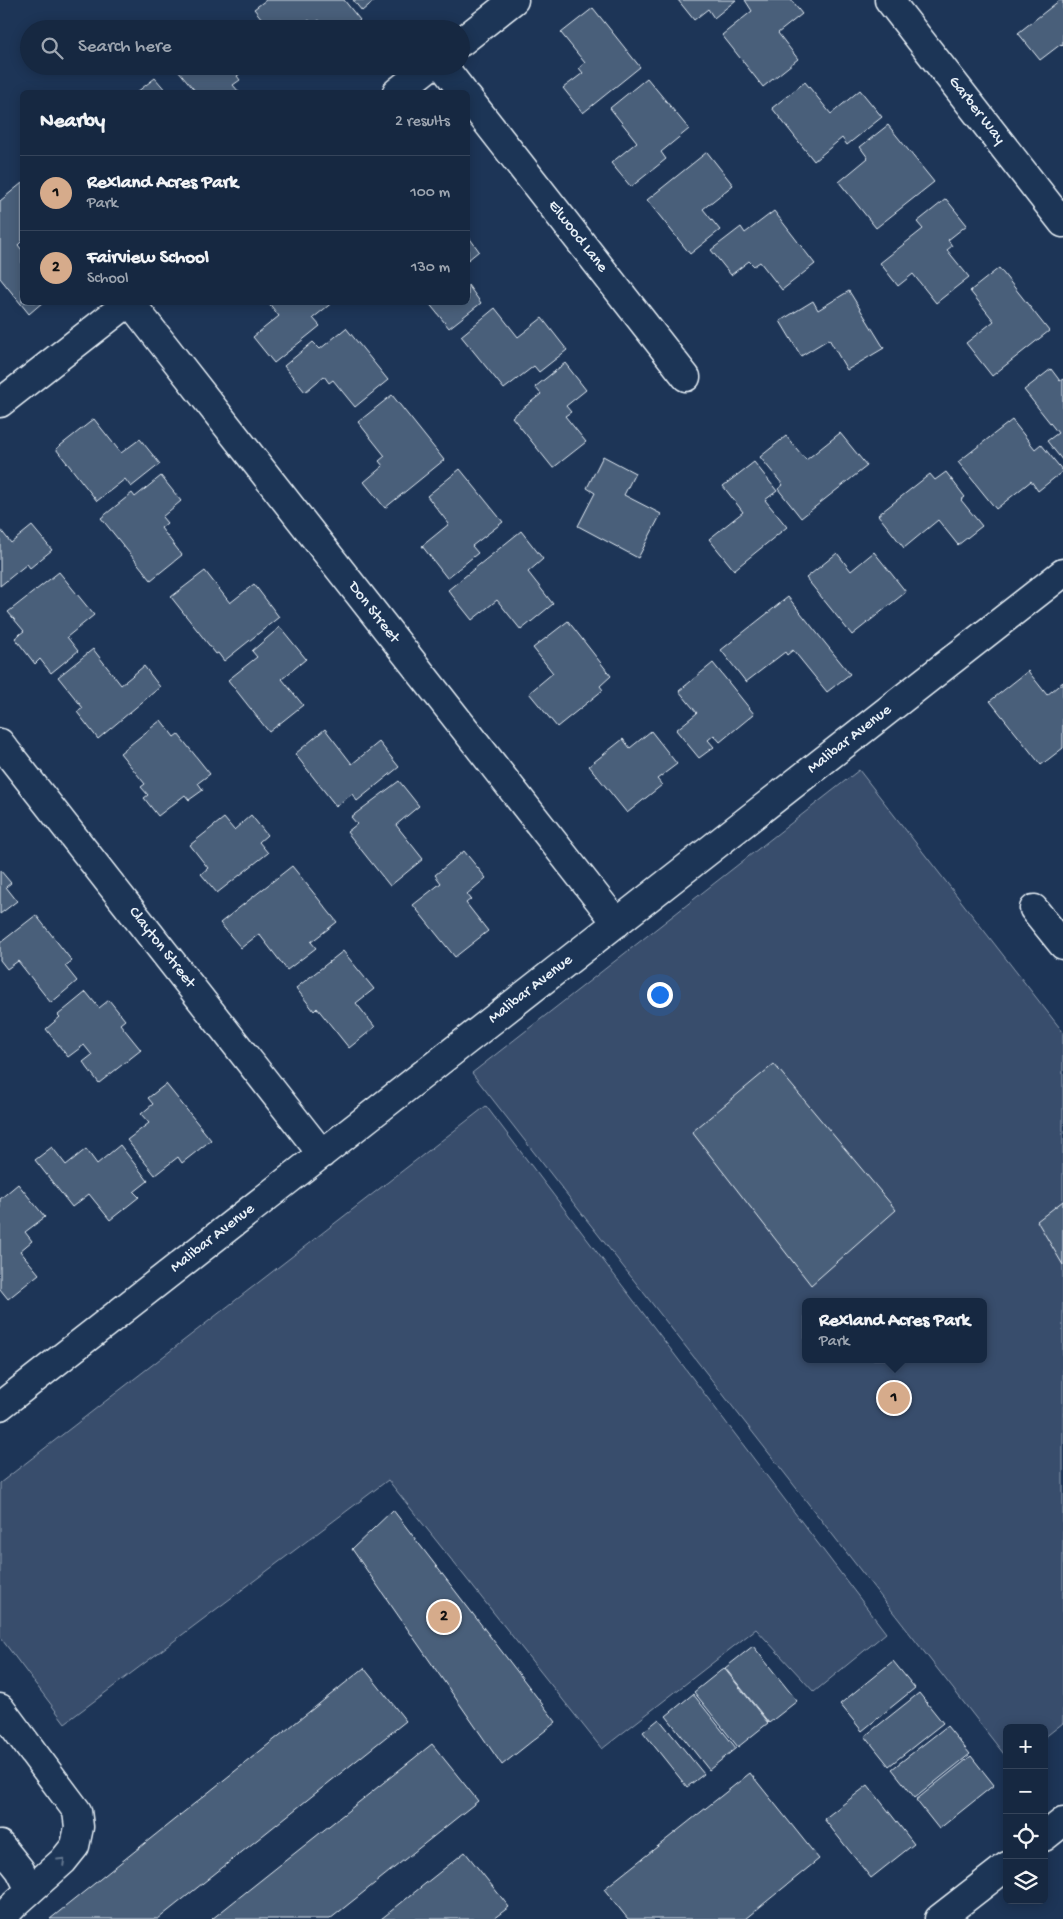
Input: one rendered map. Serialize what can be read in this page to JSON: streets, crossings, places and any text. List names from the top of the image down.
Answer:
{
  "streets": {
    "street": [
      "Garber Way",
      "Elwood Lane",
      "Don Street",
      "Malibar Avenue",
      "Clayton Street"
    ]
  },
  "crossings": [
    ["Don Street", "Malibar Avenue"],
    ["Malibar Avenue", "Clayton Street"]
  ],
  "page": {
    "search": "Search here",
    "heading": ["Nearby", "2 results"],
    "list": [
      {
        "mark": "1",
        "name": "Rexland Acres Park",
        "note": "Park",
        "value": "100 m"
      },
      {
        "mark": "2",
        "name": "Fairview School",
        "note": "School",
        "value": "130 m"
      }
    ],
    "popup": ["Rexland Acres Park", "Park"],
    "pins": ["1", "2"],
    "map_buttons": ["+", "−"]
  }
}
